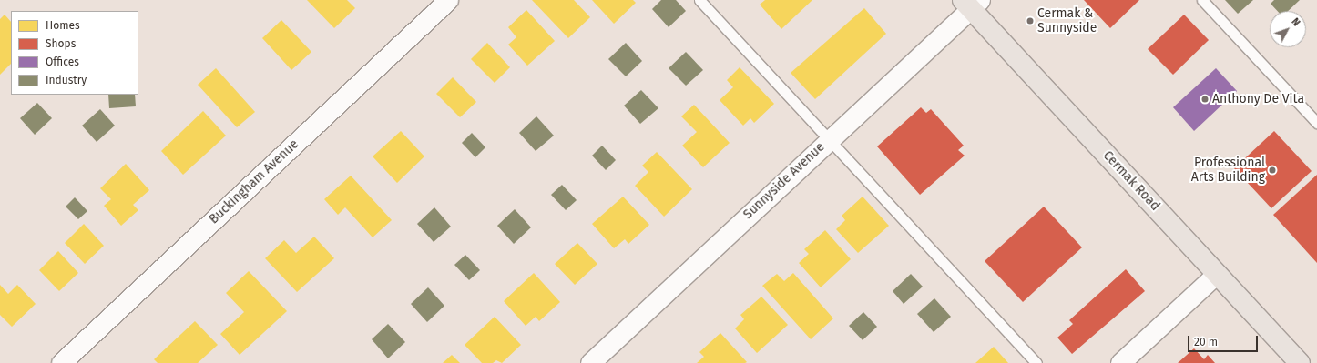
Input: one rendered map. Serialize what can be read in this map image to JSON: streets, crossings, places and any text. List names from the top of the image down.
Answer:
{
  "streets": {
    "main road": ["Cermak Road"],
    "street": ["Sunnyside Avenue", "Buckingham Avenue"]
  },
  "crossings": [
    ["Sunnyside Avenue", "Cermak Road"]
  ],
  "places": ["Cermak & Sunnyside", "Anthony De Vita", "Professional Arts Building"],
  "legend": [
    "Homes",
    "Shops",
    "Offices",
    "Industry"
  ],
  "scale_bar": "20 m",
  "north": "top right"
}
